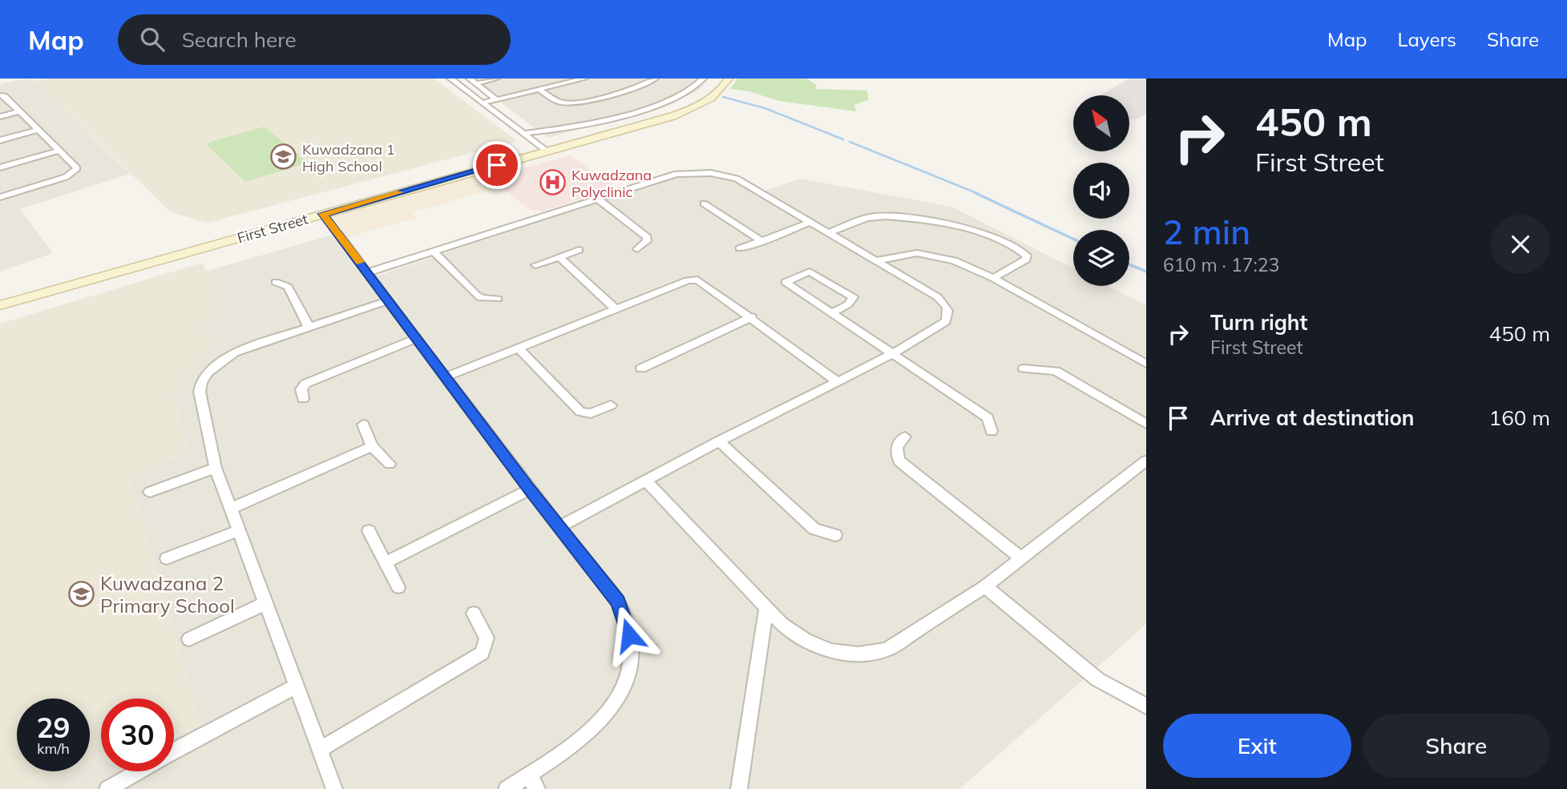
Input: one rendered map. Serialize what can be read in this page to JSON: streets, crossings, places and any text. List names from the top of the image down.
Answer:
{
  "streets": {
    "street": ["First Street"]
  },
  "places": {
    "school or university": ["Kuwadzana 1 High School", "Kuwadzana 2 Primary School"],
    "hospital": ["Kuwadzana Polyclinic"]
  },
  "north": "top left",
  "page": {
    "header": "Map",
    "search": "Search here",
    "nav": ["Map", "Layers", "Share"],
    "turn": ["450 m", "First Street"],
    "heading": ["2 min", "610 m · 17:23"],
    "list": [
      {
        "name": "Turn right",
        "note": "First Street",
        "value": "450 m"
      },
      {
        "name": "Arrive at destination",
        "value": "160 m"
      }
    ],
    "speed": "29 km/h",
    "limit": "30",
    "buttons": ["Exit", "Share"]
  }
}
